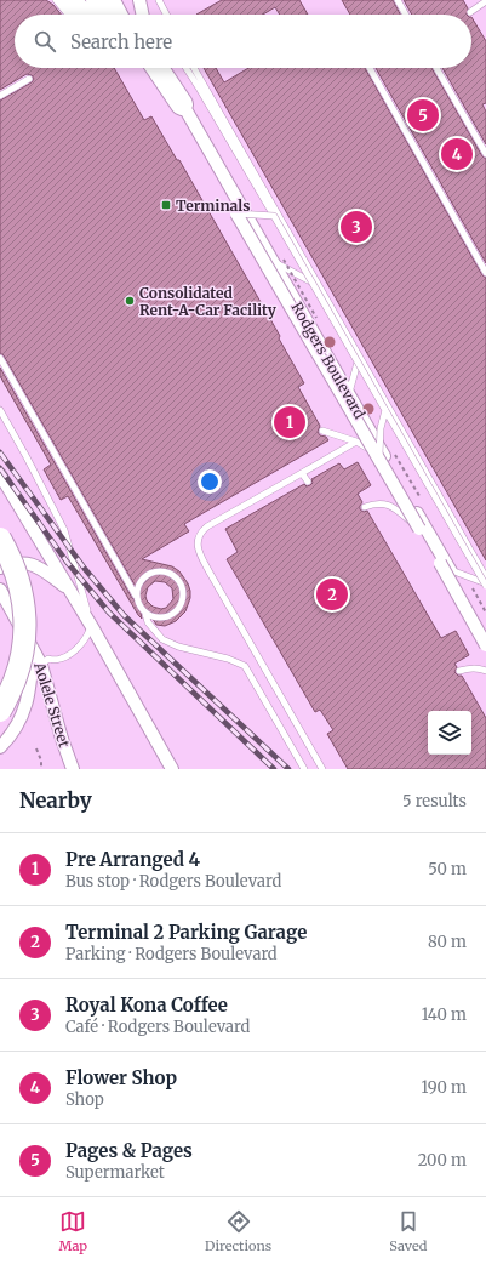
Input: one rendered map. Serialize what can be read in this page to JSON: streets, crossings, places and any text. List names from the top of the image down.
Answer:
{
  "streets": {
    "street": ["Rodgers Boulevard", "Aolele Street"]
  },
  "places": {
    "transit": ["Terminals"],
    "other": ["Consolidated Rent-A-Car Facility"]
  },
  "page": {
    "search": "Search here",
    "pins": [
      "5",
      "4",
      "3",
      "1",
      "2"
    ],
    "heading": ["Nearby", "5 results"],
    "list": [
      {
        "mark": "1",
        "name": "Pre Arranged 4",
        "note": "Bus stop · Rodgers Boulevard",
        "value": "50 m"
      },
      {
        "mark": "2",
        "name": "Terminal 2 Parking Garage",
        "note": "Parking · Rodgers Boulevard",
        "value": "80 m"
      },
      {
        "mark": "3",
        "name": "Royal Kona Coffee",
        "note": "Café · Rodgers Boulevard",
        "value": "140 m"
      },
      {
        "mark": "4",
        "name": "Flower Shop",
        "note": "Shop",
        "value": "190 m"
      },
      {
        "mark": "5",
        "name": "Pages & Pages",
        "note": "Supermarket",
        "value": "200 m"
      }
    ],
    "nav": ["Map", "Directions", "Saved"]
  }
}
